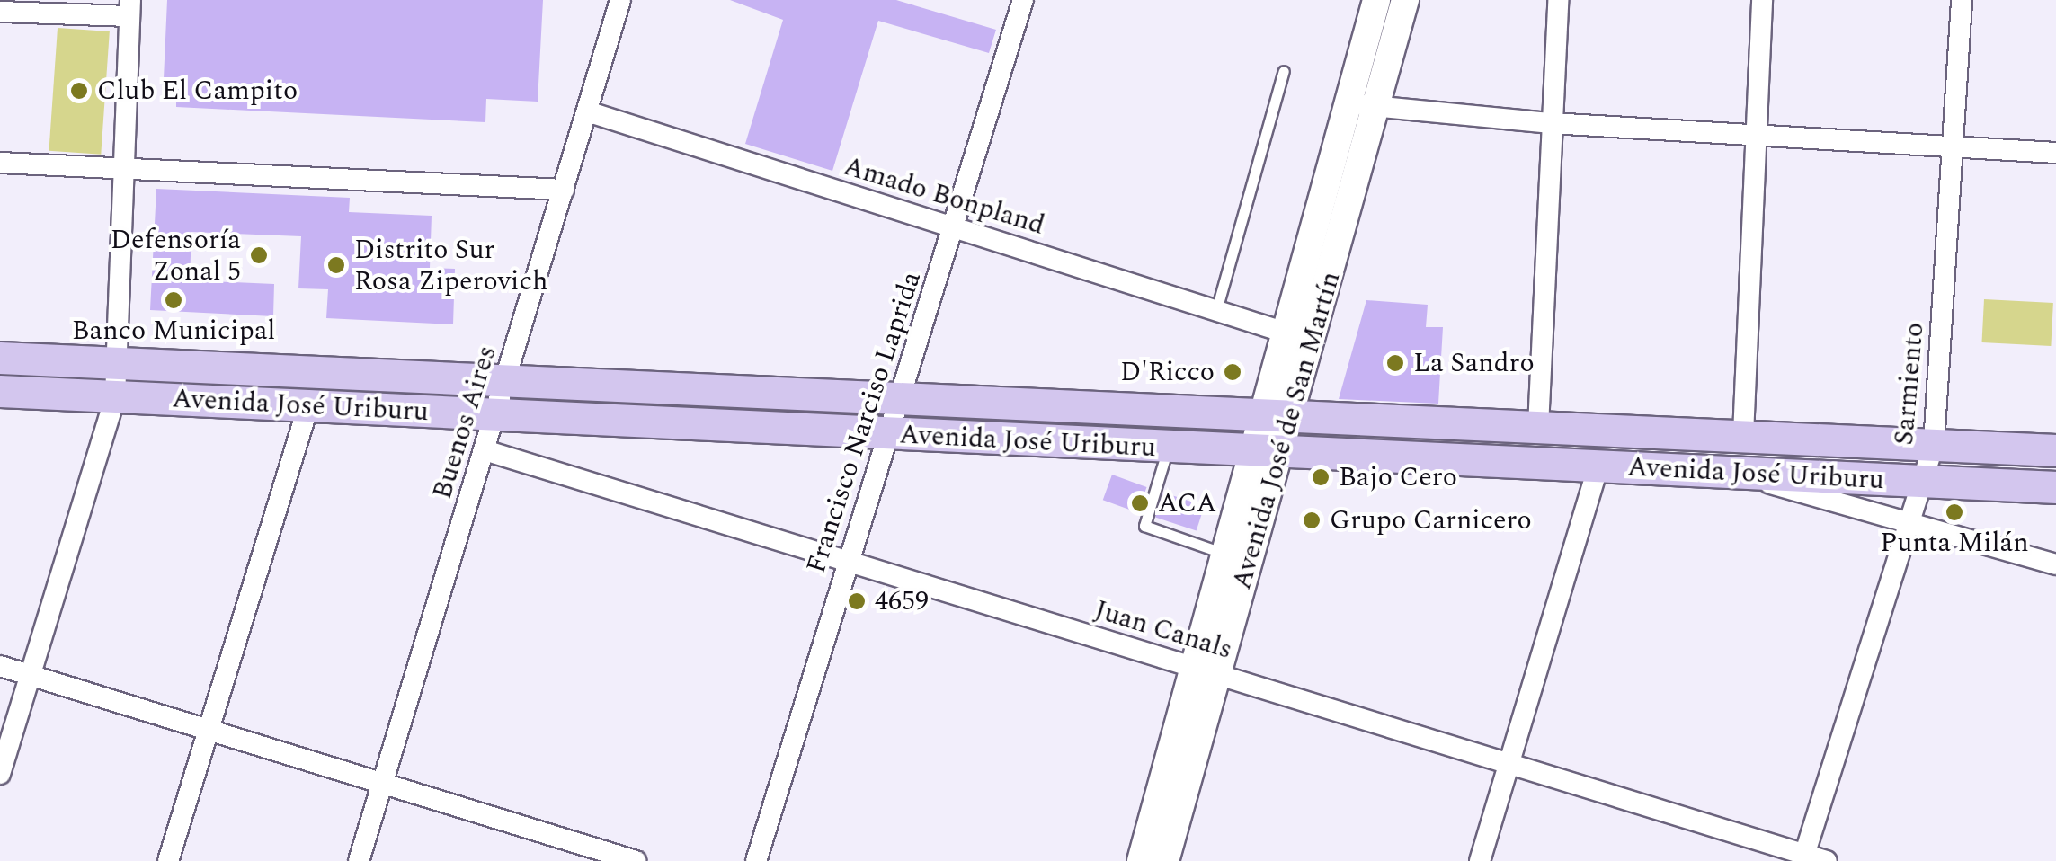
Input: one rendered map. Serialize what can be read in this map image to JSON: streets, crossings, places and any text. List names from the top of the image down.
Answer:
{
  "streets": {
    "main road": ["Avenida José Uriburu", "Avenida José de San Martín"],
    "street": [
      "Amado Bonpland",
      "Sarmiento",
      "Buenos Aires",
      "Francisco Narciso Laprida",
      "Juan Canals"
    ]
  },
  "crossings": [
    ["Amado Bonpland", "Buenos Aires"],
    ["Amado Bonpland", "Francisco Narciso Laprida"],
    ["Amado Bonpland", "Avenida José de San Martín"],
    ["Sarmiento", "Avenida José Uriburu"],
    ["Sarmiento", "Juan Canals"],
    ["Avenida José Uriburu", "Buenos Aires"],
    ["Avenida José Uriburu", "Francisco Narciso Laprida"],
    ["Avenida José Uriburu", "Avenida José de San Martín"],
    ["Buenos Aires", "Juan Canals"],
    ["Francisco Narciso Laprida", "Juan Canals"],
    ["Avenida José de San Martín", "Juan Canals"]
  ],
  "places": [
    "Club El Campito",
    "Defensoría Zonal 5",
    "Distrito Sur Rosa Ziperovich",
    "Banco Municipal",
    "La Sandro",
    "D'Ricco",
    "Bajo Cero",
    "ACA",
    "Punta Milán",
    "Grupo Carnicero",
    "4659"
  ]
}
